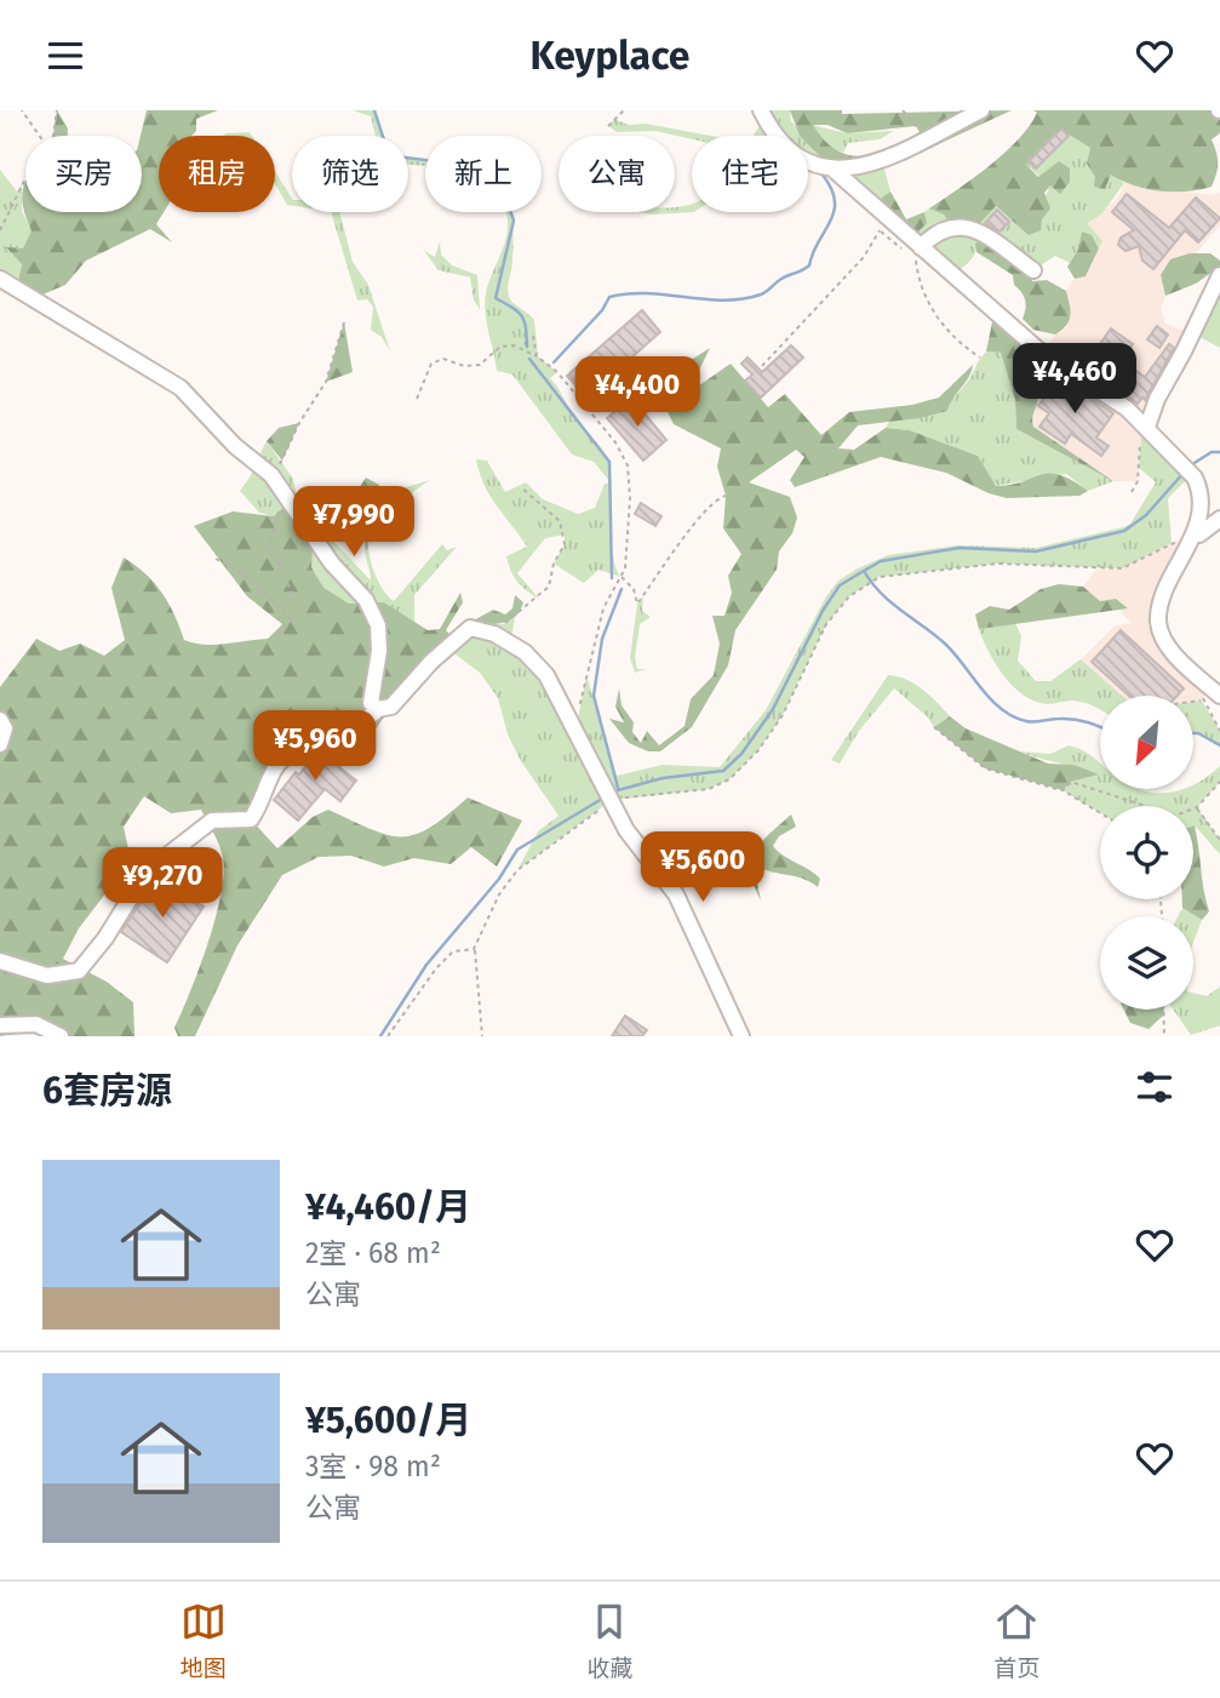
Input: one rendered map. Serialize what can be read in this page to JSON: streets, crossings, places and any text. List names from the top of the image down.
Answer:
{
  "north": "bottom left",
  "page": {
    "header": "Keyplace",
    "chip": [
      "买房",
      "租房",
      "筛选",
      "新上",
      "公寓",
      "住宅"
    ],
    "price": [
      "¥4,460",
      "¥4,400",
      "¥7,990",
      "¥5,960",
      "¥5,600",
      "¥9,270"
    ],
    "heading": "6套房源",
    "list": [
      {
        "name": "¥4,460/月",
        "note": "2室 · 68 m² · 公寓"
      },
      {
        "name": "¥5,600/月",
        "note": "3室 · 98 m² · 公寓"
      }
    ],
    "tabs": ["地图", "收藏", "首页"]
  }
}
